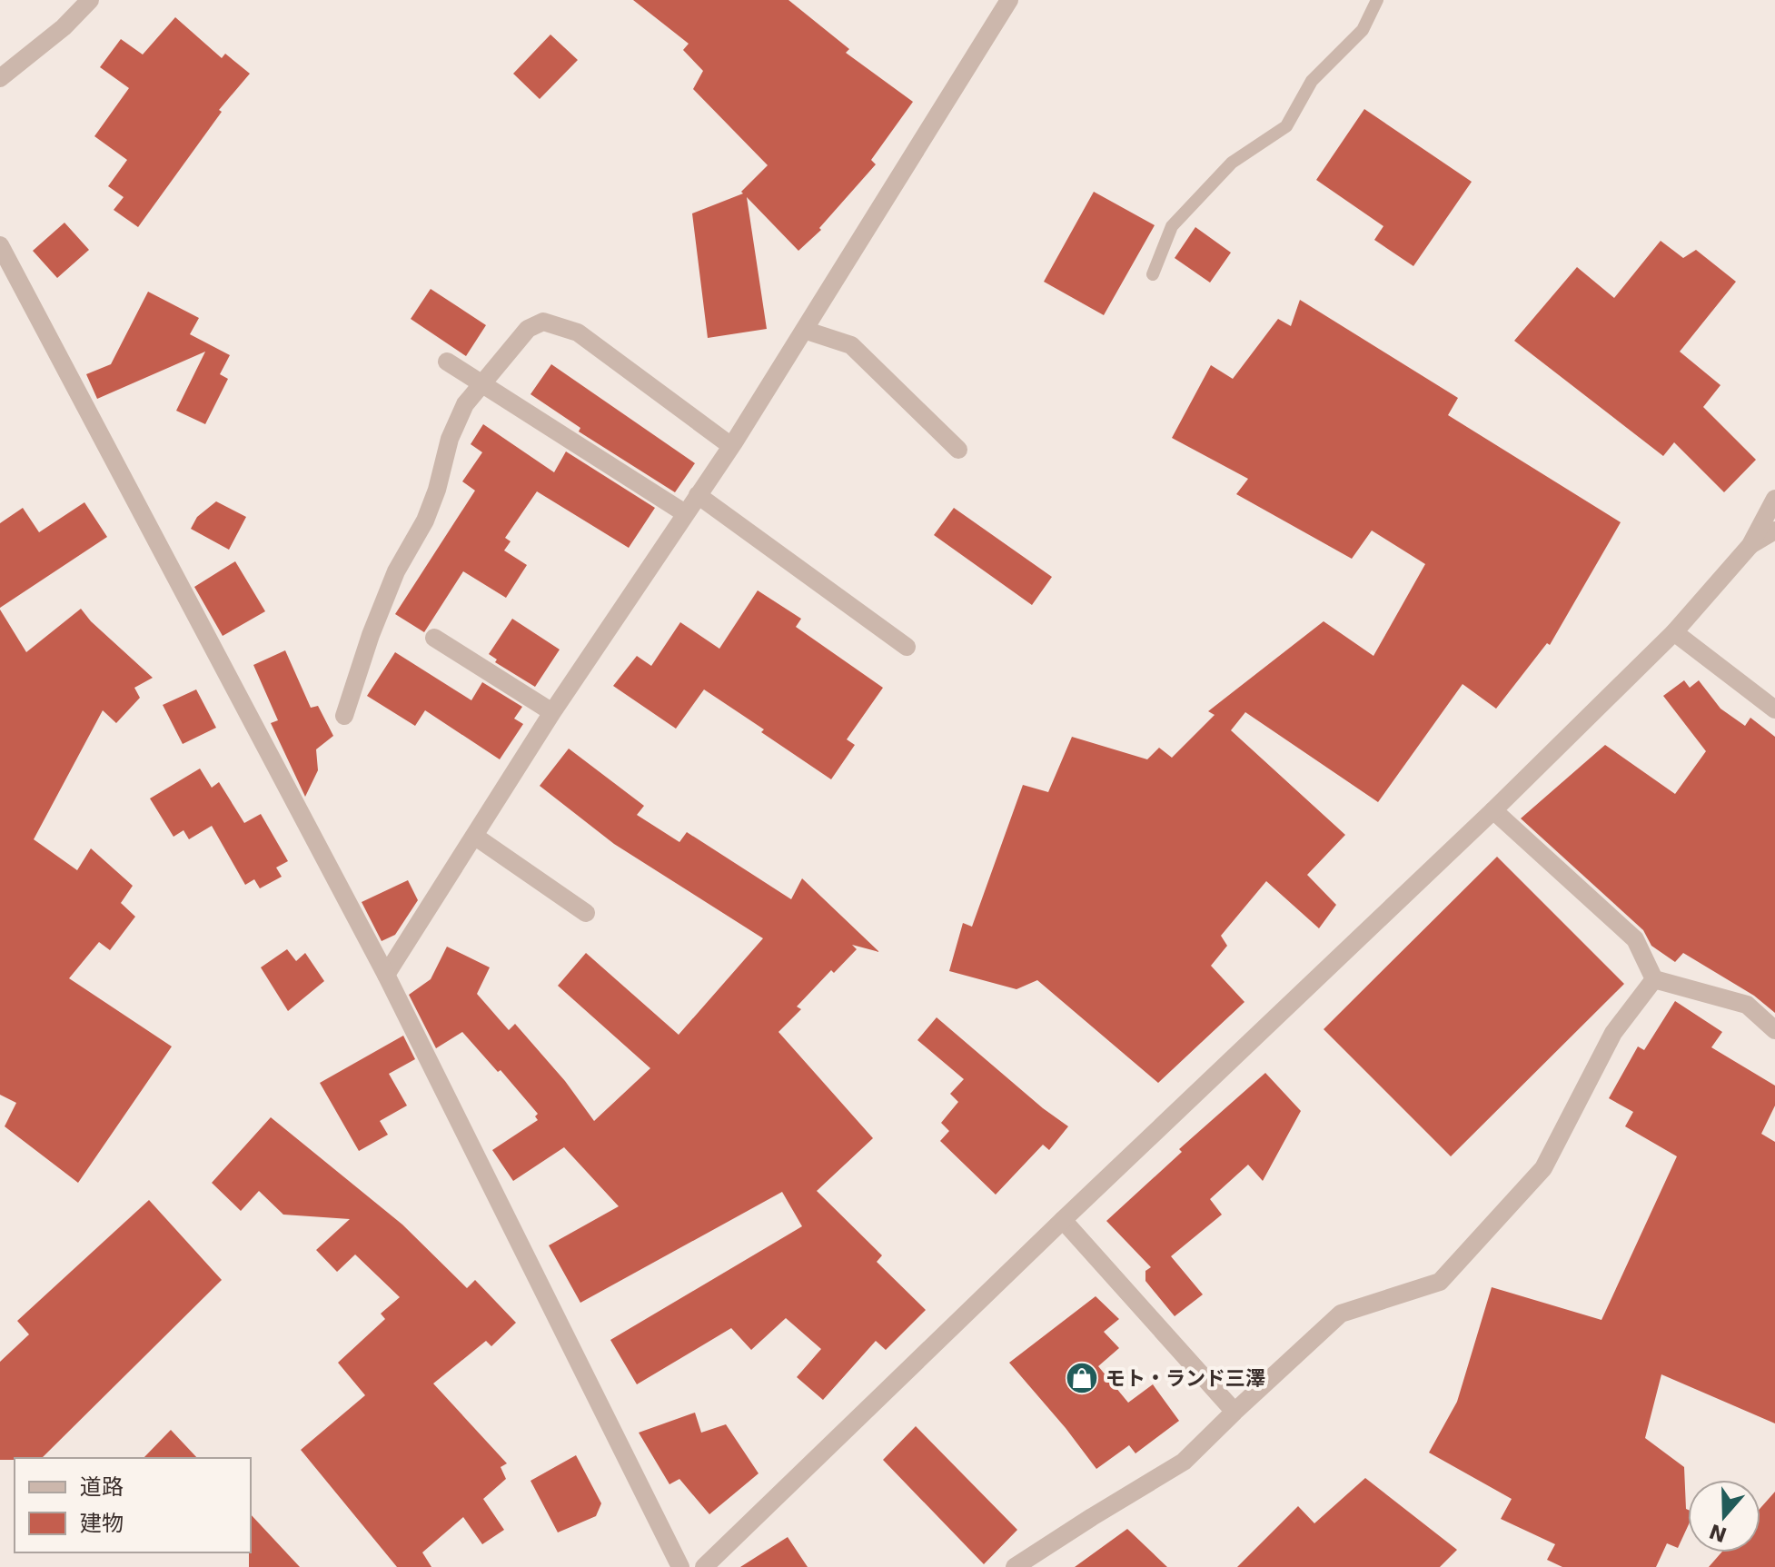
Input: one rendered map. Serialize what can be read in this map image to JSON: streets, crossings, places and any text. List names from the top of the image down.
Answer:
{
  "places": {
    "shop": ["モト・ランド三澤"]
  },
  "legend": ["道路", "建物"],
  "north": "bottom"
}
